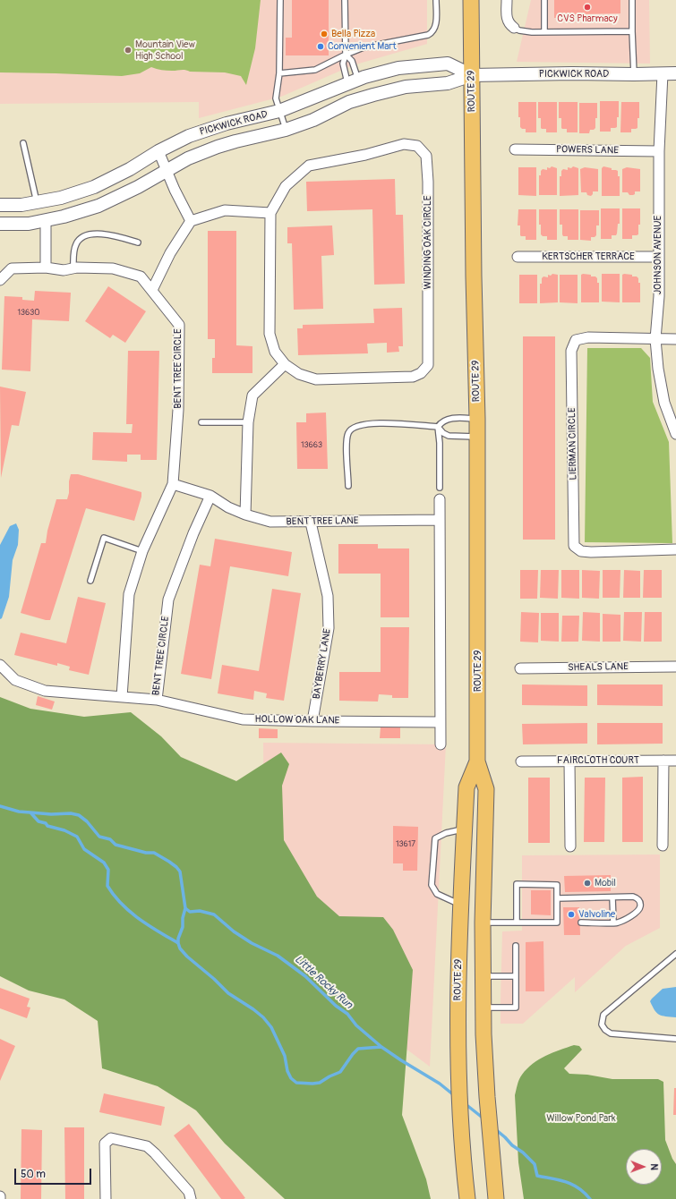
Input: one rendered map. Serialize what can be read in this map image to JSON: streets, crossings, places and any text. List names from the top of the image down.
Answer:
{
  "streets": {
    "main road": ["ROUTE 29"],
    "street": [
      "PICKWICK ROAD",
      "POWERS LANE",
      "WINDING OAK CIRCLE",
      "JOHNSON AVENUE",
      "KERTSCHER TERRACE",
      "BENT TREE CIRCLE",
      "LIERMAN CIRCLE",
      "BENT TREE LANE",
      "BAYBERRY LANE",
      "SHEALS LANE",
      "HOLLOW OAK LANE",
      "FAIRCLOTH COURT"
    ]
  },
  "crossings": [
    ["PICKWICK ROAD", "ROUTE 29"],
    ["PICKWICK ROAD", "JOHNSON AVENUE"],
    ["POWERS LANE", "JOHNSON AVENUE"],
    ["JOHNSON AVENUE", "KERTSCHER TERRACE"],
    ["JOHNSON AVENUE", "LIERMAN CIRCLE"],
    ["BENT TREE CIRCLE", "BENT TREE LANE"],
    ["BENT TREE CIRCLE", "HOLLOW OAK LANE"],
    ["BENT TREE LANE", "BAYBERRY LANE"],
    ["BAYBERRY LANE", "HOLLOW OAK LANE"]
  ],
  "water": ["Little Rocky Run"],
  "parks": ["Willow Pond Park"],
  "places": [
    "CVS Pharmacy",
    "Bella Pizza",
    "Convenient Mart",
    "Mountain View High School",
    "Mobil",
    "Valvoline"
  ],
  "house_numbers": ["13630", "13663", "13617"],
  "scale_bar": "50 m",
  "north": "right"
}
